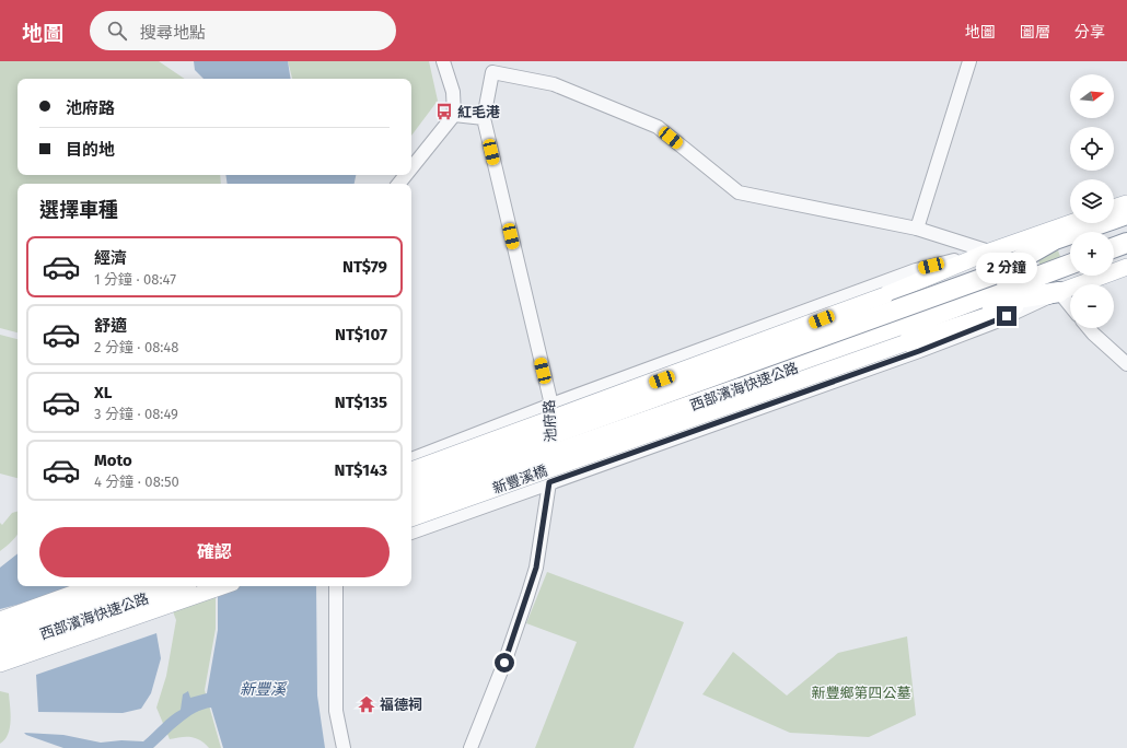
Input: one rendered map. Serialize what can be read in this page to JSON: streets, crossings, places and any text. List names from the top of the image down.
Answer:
{
  "streets": {
    "highway": ["西部濱海快速公路"],
    "main road": ["新豐溪橋"],
    "street": ["池府路"]
  },
  "water": ["新豐溪"],
  "parks": ["新豐鄉第四公墓"],
  "places": {
    "bus stop": ["紅毛港"],
    "temple": ["福德祠"]
  },
  "north": "right",
  "page": {
    "header": "地圖",
    "search": "搜尋地點",
    "nav": ["地圖", "圖層", "分享"],
    "map_buttons": ["+", "−"],
    "banner": ["池府路", "目的地"],
    "heading": "選擇車種",
    "list": [
      {
        "name": "經濟",
        "note": "1 分鐘 · 08:47",
        "value": "NT$79"
      },
      {
        "name": "舒適",
        "note": "2 分鐘 · 08:48",
        "value": "NT$107"
      },
      {
        "name": "XL",
        "note": "3 分鐘 · 08:49",
        "value": "NT$135"
      },
      {
        "name": "Moto",
        "note": "4 分鐘 · 08:50",
        "value": "NT$143"
      }
    ],
    "bubble": "2 分鐘",
    "buttons": "確認"
  }
}
